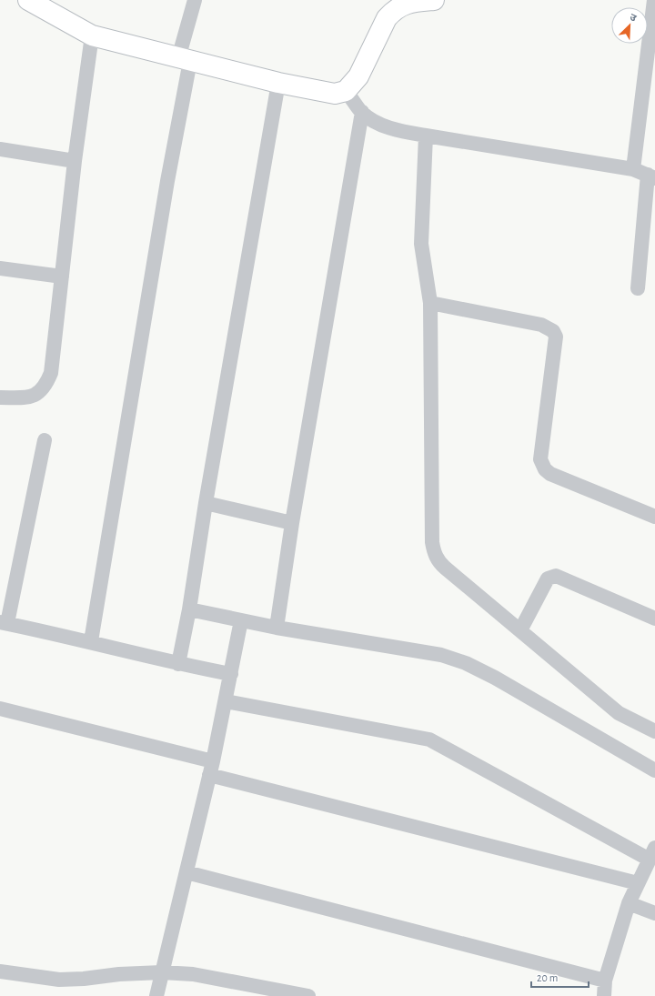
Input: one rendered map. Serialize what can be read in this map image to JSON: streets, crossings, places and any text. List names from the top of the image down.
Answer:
{
  "scale_bar": "20 m",
  "north": "top right"
}
